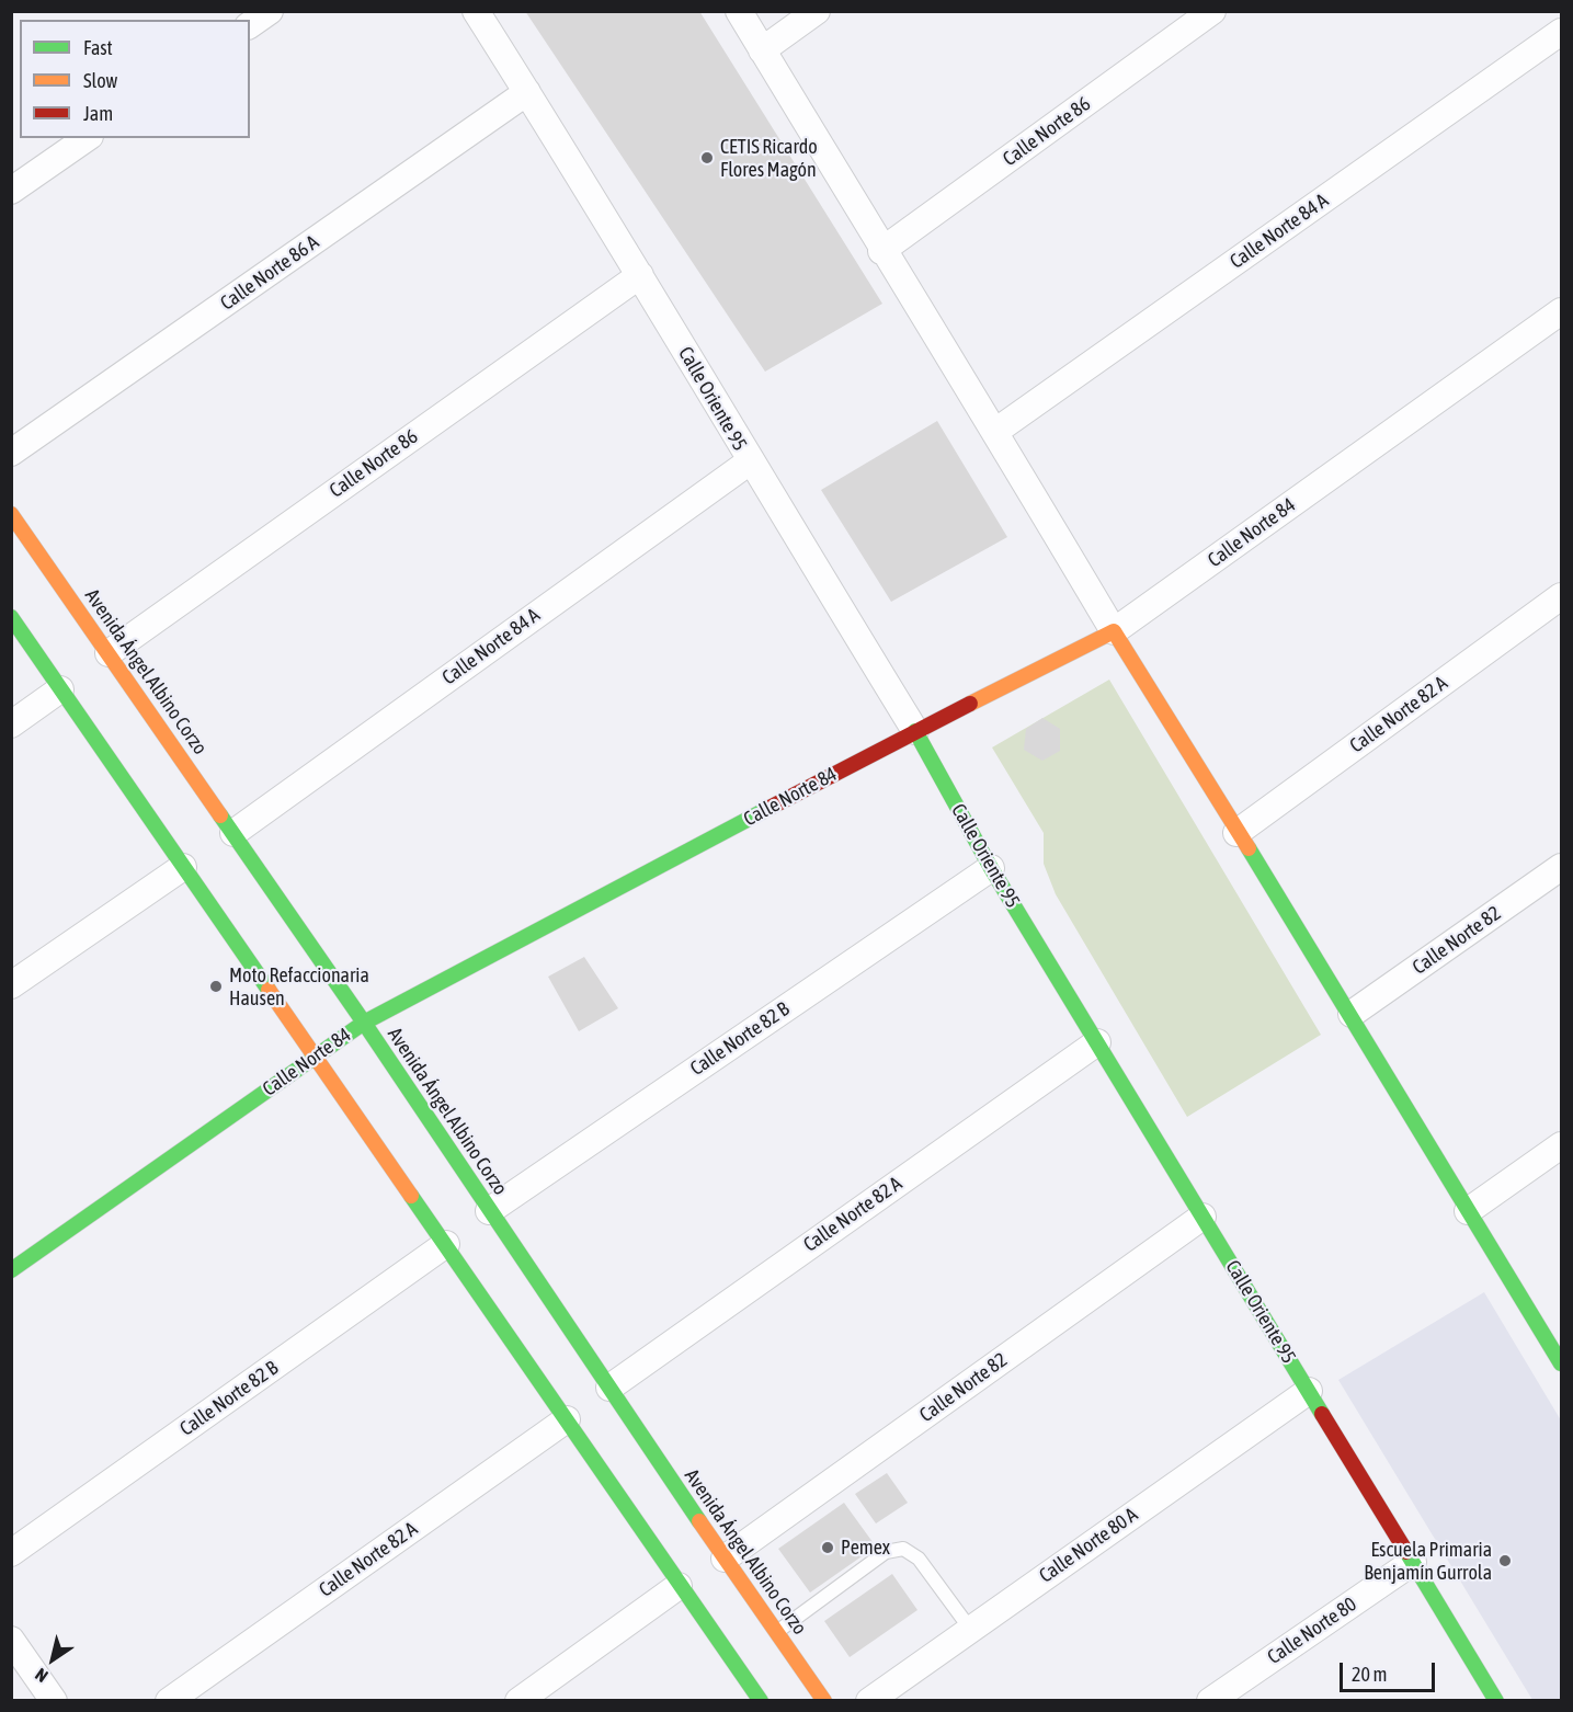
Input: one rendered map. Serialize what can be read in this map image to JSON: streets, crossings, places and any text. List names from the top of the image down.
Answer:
{
  "streets": {
    "street": [
      "Calle Norte 86",
      "Calle Norte 84 A",
      "Calle Norte 86 A",
      "Calle Oriente 95",
      "Calle Norte 84",
      "Avenida Ángel Albino Corzo",
      "Calle Norte 82 A",
      "Calle Norte 82",
      "Calle Norte 82 B",
      "Calle Norte 80 A",
      "Calle Norte 80"
    ]
  },
  "crossings": [
    ["Calle Norte 86", "Calle Oriente 95"],
    ["Calle Norte 86", "Avenida Ángel Albino Corzo"],
    ["Calle Norte 84 A", "Calle Oriente 95"],
    ["Calle Norte 84 A", "Avenida Ángel Albino Corzo"],
    ["Calle Norte 86 A", "Calle Oriente 95"],
    ["Calle Oriente 95", "Calle Norte 84"],
    ["Calle Oriente 95", "Calle Norte 82 A"],
    ["Calle Oriente 95", "Calle Norte 82"],
    ["Calle Oriente 95", "Calle Norte 82 B"],
    ["Calle Oriente 95", "Calle Norte 80 A"],
    ["Calle Oriente 95", "Calle Norte 80"],
    ["Calle Norte 84", "Avenida Ángel Albino Corzo"],
    ["Avenida Ángel Albino Corzo", "Calle Norte 82 A"],
    ["Avenida Ángel Albino Corzo", "Calle Norte 82"],
    ["Avenida Ángel Albino Corzo", "Calle Norte 82 B"]
  ],
  "places": [
    "CETIS Ricardo Flores Magón",
    "Moto Refaccionaria Hausen",
    "Pemex",
    "Escuela Primaria Benjamín Gurrola"
  ],
  "legend": ["Fast", "Slow", "Jam"],
  "scale_bar": "20 m",
  "north": "bottom left"
}
